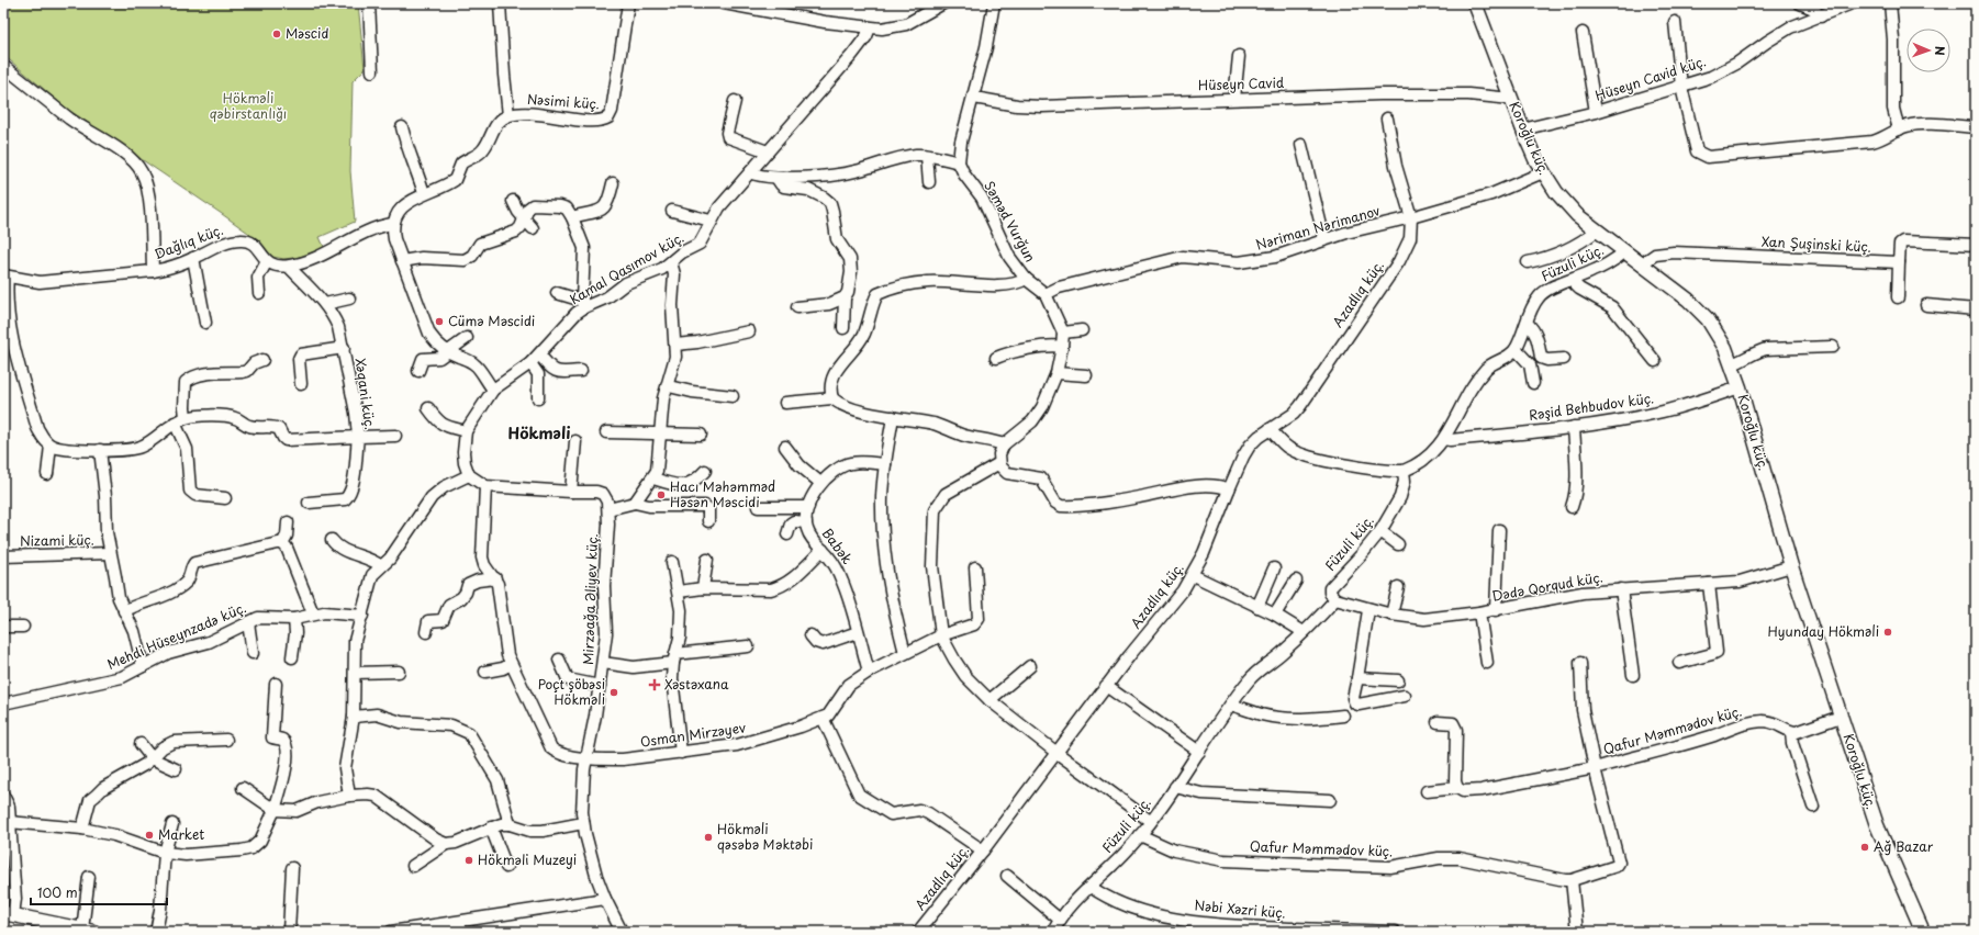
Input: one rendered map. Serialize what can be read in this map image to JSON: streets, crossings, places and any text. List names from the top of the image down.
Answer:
{
  "streets": {
    "street": [
      "Hüseyn Cavid küç.",
      "Hüseyn Cavid",
      "Nəsimi küç.",
      "Koroğlu küç.",
      "Səməd Vurğun",
      "Nəriman Nərimanov",
      "Dağlıq küç.",
      "Xan Şuşinski küç.",
      "Füzuli küç.",
      "Kamal Qasımov küç.",
      "Azadlıq küç.",
      "Xəqani küç.",
      "Rəşid Behbudov küç.",
      "Nizami küç.",
      "Babək",
      "Dədə Qorqud küç.",
      "Mirzəağa Əliyev küç.",
      "Mehdi Hüseynzadə küç.",
      "Qafur Məmmədov küç.",
      "Osman Mirzəyev",
      "Nəbi Xəzri küç."
    ]
  },
  "crossings": [
    ["Hüseyn Cavid küç.", "Koroğlu küç."],
    ["Hüseyn Cavid", "Koroğlu küç."],
    ["Koroğlu küç.", "Nəriman Nərimanov"],
    ["Koroğlu küç.", "Xan Şuşinski küç."],
    ["Koroğlu küç.", "Füzuli küç."],
    ["Koroğlu küç.", "Rəşid Behbudov küç."],
    ["Koroğlu küç.", "Dədə Qorqud küç."],
    ["Səməd Vurğun", "Nəriman Nərimanov"],
    ["Nəriman Nərimanov", "Azadlıq küç."],
    ["Füzuli küç.", "Rəşid Behbudov küç."],
    ["Füzuli küç.", "Dədə Qorqud küç."],
    ["Füzuli küç.", "Qafur Məmmədov küç."],
    ["Füzuli küç.", "Nəbi Xəzri küç."],
    ["Babək", "Osman Mirzəyev"],
    ["Mirzəağa Əliyev küç.", "Osman Mirzəyev"]
  ],
  "districts": ["Hökməli"],
  "parks": ["Hökməli qəbirstanlığı"],
  "places": {
    "other": [
      "Məscid",
      "Cümə Məscidi",
      "Hacı Məhəmməd Həsən Məscidi",
      "Hyunday Hökməli",
      "Poçt şöbəsi Hökməli",
      "Market",
      "Hökməli qəsəbə Məktəbi",
      "Ağ Bazar",
      "Hökməli Muzeyi"
    ],
    "health": ["Xəstəxana"]
  },
  "scale_bar": "100 m",
  "north": "right"
}
